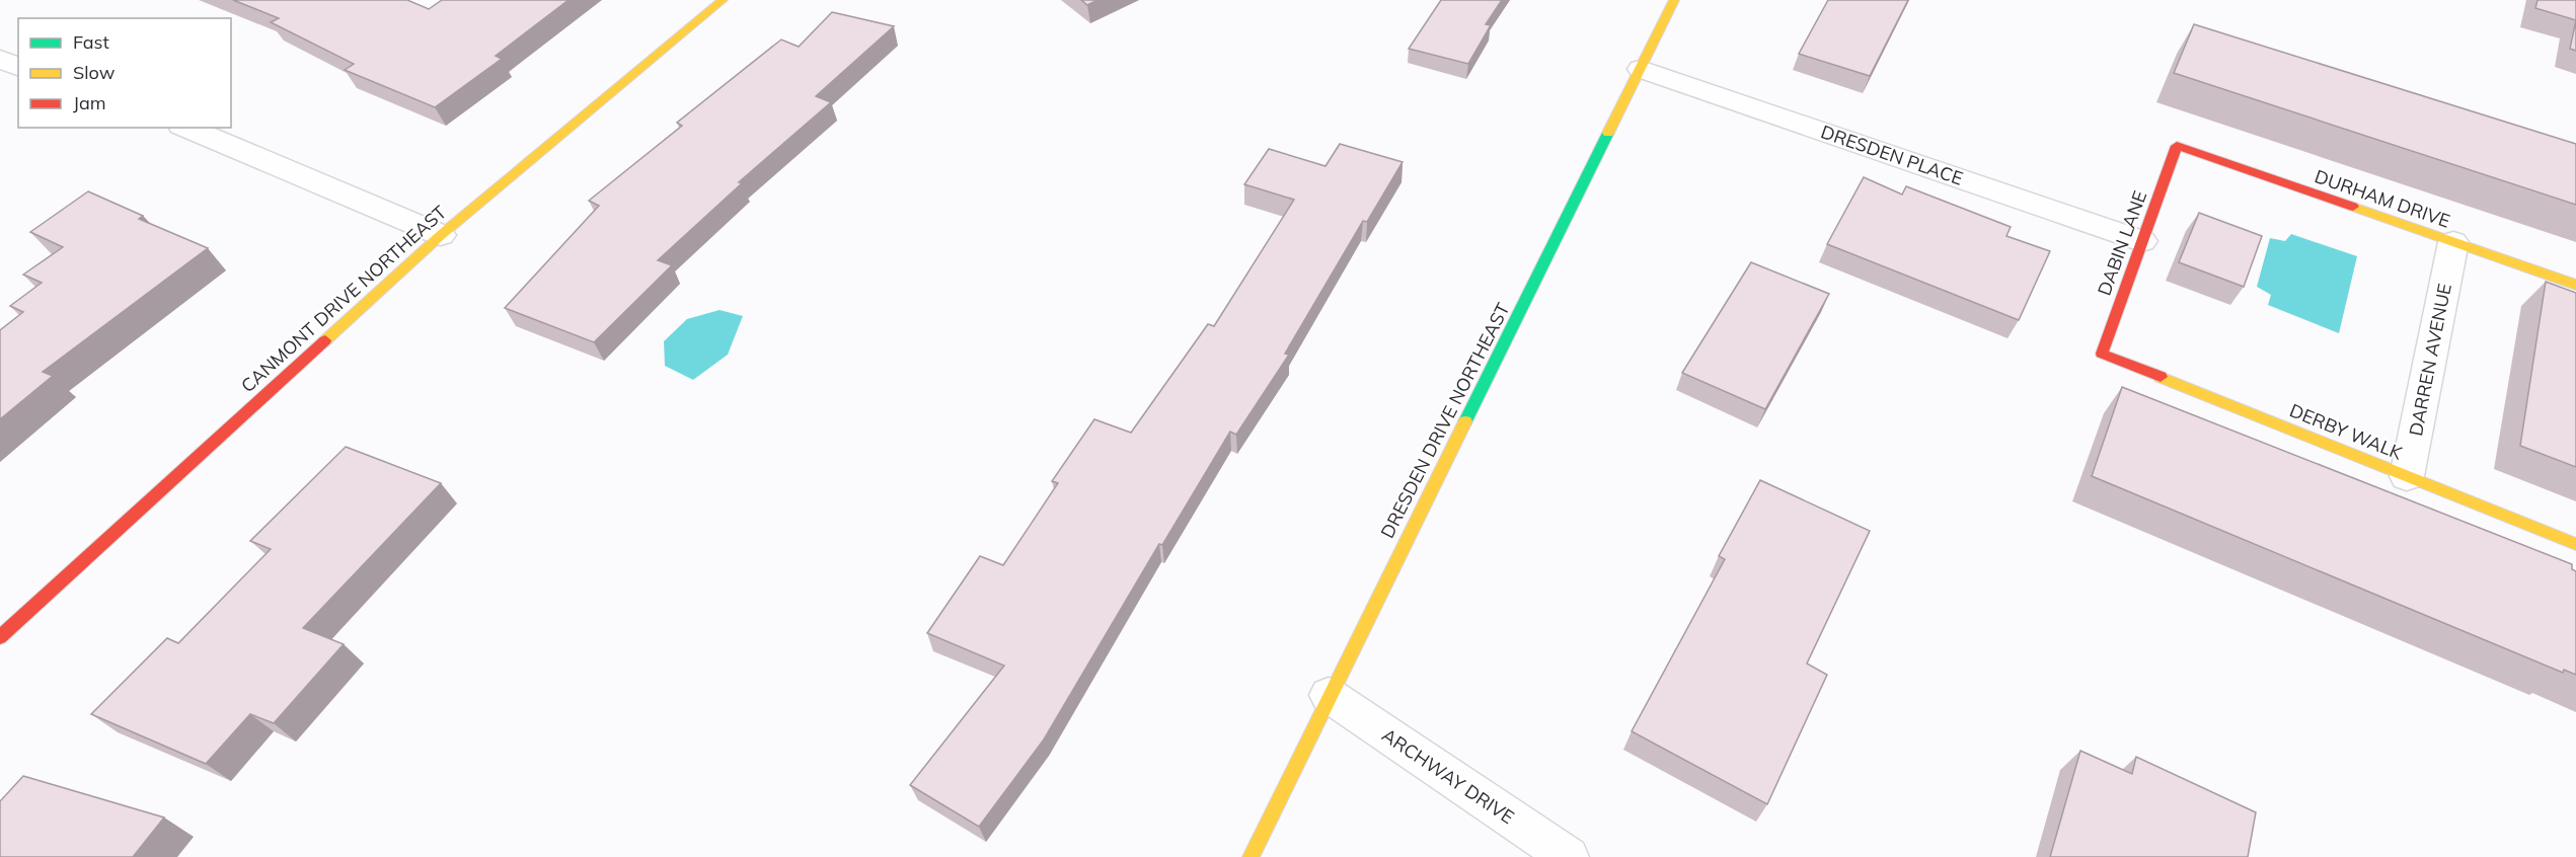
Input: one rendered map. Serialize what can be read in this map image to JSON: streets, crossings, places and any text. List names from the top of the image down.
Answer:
{
  "streets": {
    "street": [
      "DRESDEN PLACE",
      "DURHAM DRIVE",
      "DABIN LANE",
      "CANMONT DRIVE NORTHEAST",
      "DARREN AVENUE",
      "DRESDEN DRIVE NORTHEAST",
      "DERBY WALK",
      "ARCHWAY DRIVE"
    ]
  },
  "crossings": [
    ["DRESDEN PLACE", "DABIN LANE"],
    ["DRESDEN PLACE", "DRESDEN DRIVE NORTHEAST"],
    ["DURHAM DRIVE", "DABIN LANE"],
    ["DURHAM DRIVE", "DARREN AVENUE"],
    ["DABIN LANE", "DERBY WALK"],
    ["DARREN AVENUE", "DERBY WALK"],
    ["DRESDEN DRIVE NORTHEAST", "ARCHWAY DRIVE"]
  ],
  "legend": ["Fast", "Slow", "Jam"]
}
